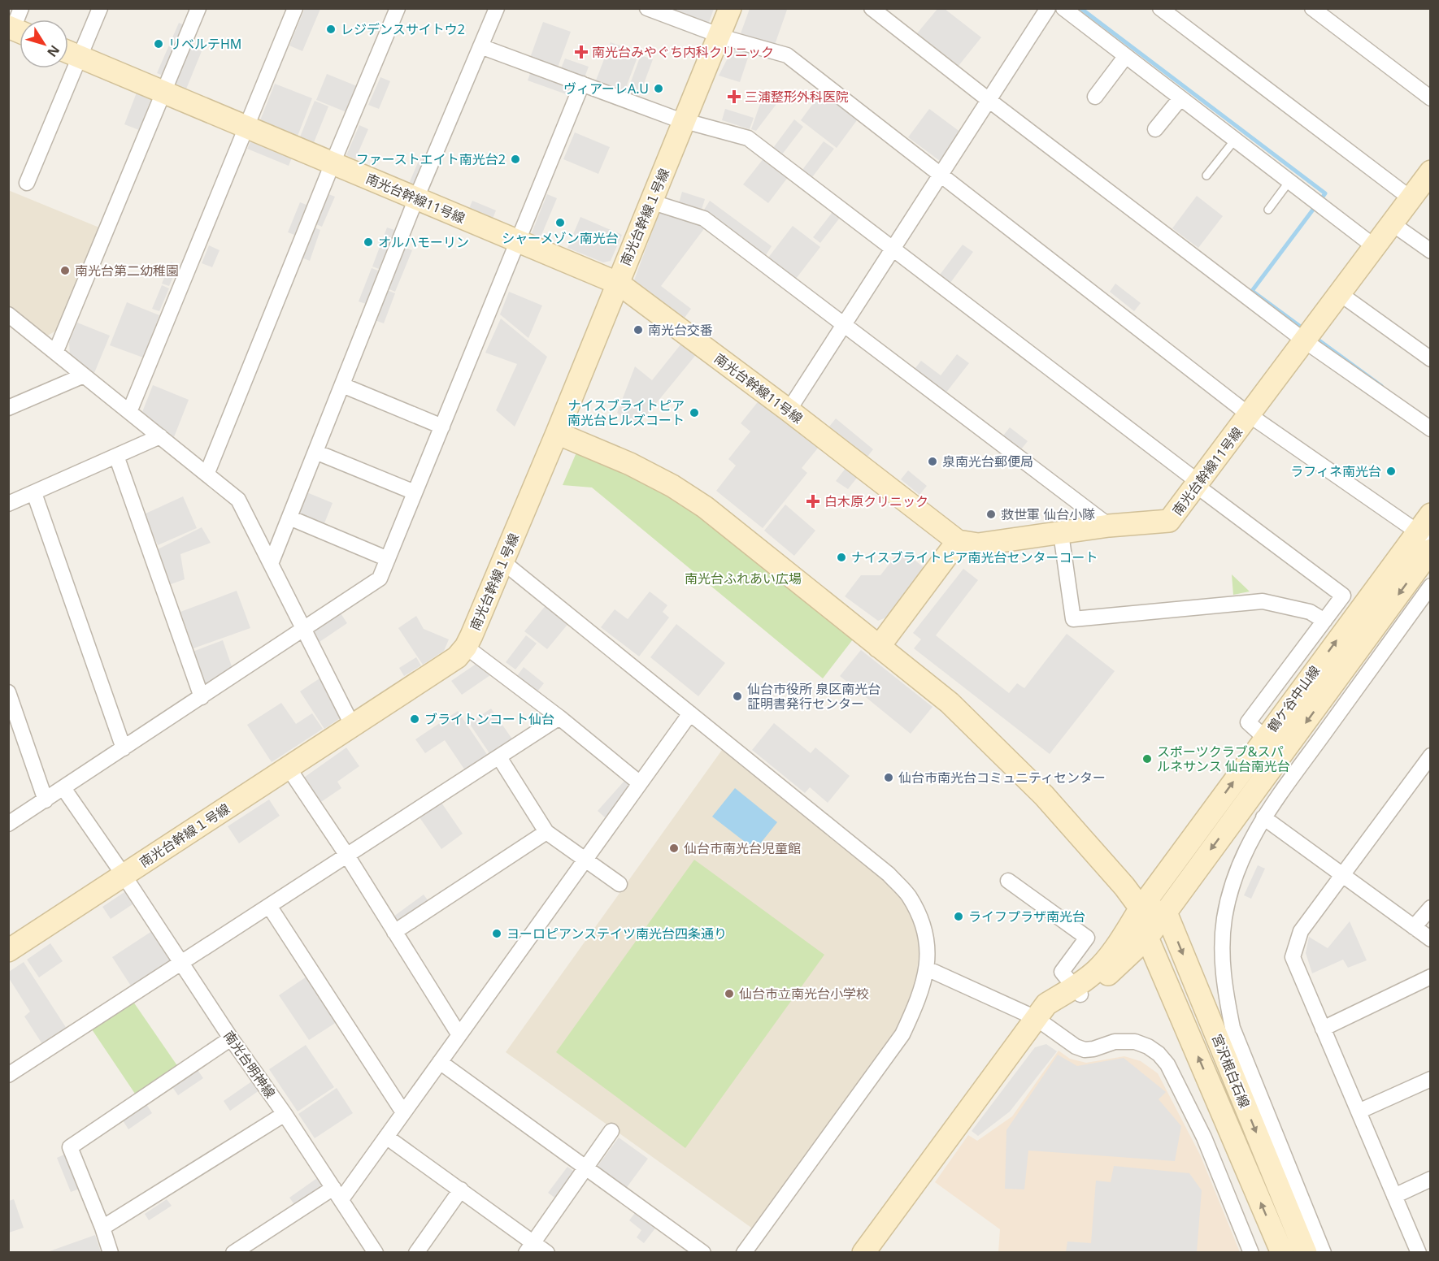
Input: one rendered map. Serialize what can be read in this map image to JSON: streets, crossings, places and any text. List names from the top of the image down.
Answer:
{
  "streets": {
    "street": [
      "南光台幹線11号線",
      "南光台幹線１号線",
      "鶴ケ谷中山線",
      "南光台明神線",
      "宮沢根白石線"
    ]
  },
  "crossings": [
    ["南光台幹線11号線", "南光台幹線１号線"],
    ["南光台幹線１号線", "南光台明神線"]
  ],
  "parks": ["南光台ふれあい広場"],
  "places": {
    "other": [
      "レジデンスサイトウ2",
      "リベルテHM",
      "ヴィアーレA.U",
      "ファーストエイト南光台2",
      "シャーメゾン南光台",
      "オルハモーリン",
      "南光台第二幼稚園",
      "南光台交番",
      "ナイスブライトピア 南光台ヒルズコート",
      "泉南光台郵便局",
      "ラフィネ南光台",
      "救世軍 仙台小隊",
      "ナイスブライトピア南光台センターコート",
      "仙台市役所 泉区南光台 証明書発行センター",
      "ブライトンコート仙台",
      "スポーツクラブ&スパ ルネサンス 仙台南光台",
      "仙台市南光台コミュニティセンター",
      "仙台市南光台児童館",
      "ライフプラザ南光台",
      "ヨーロピアンステイツ南光台四条通り",
      "仙台市立南光台小学校"
    ],
    "health": ["南光台みやぐち内科クリニック", "三浦整形外科医院", "白木原クリニック"]
  },
  "north": "bottom right"
}
